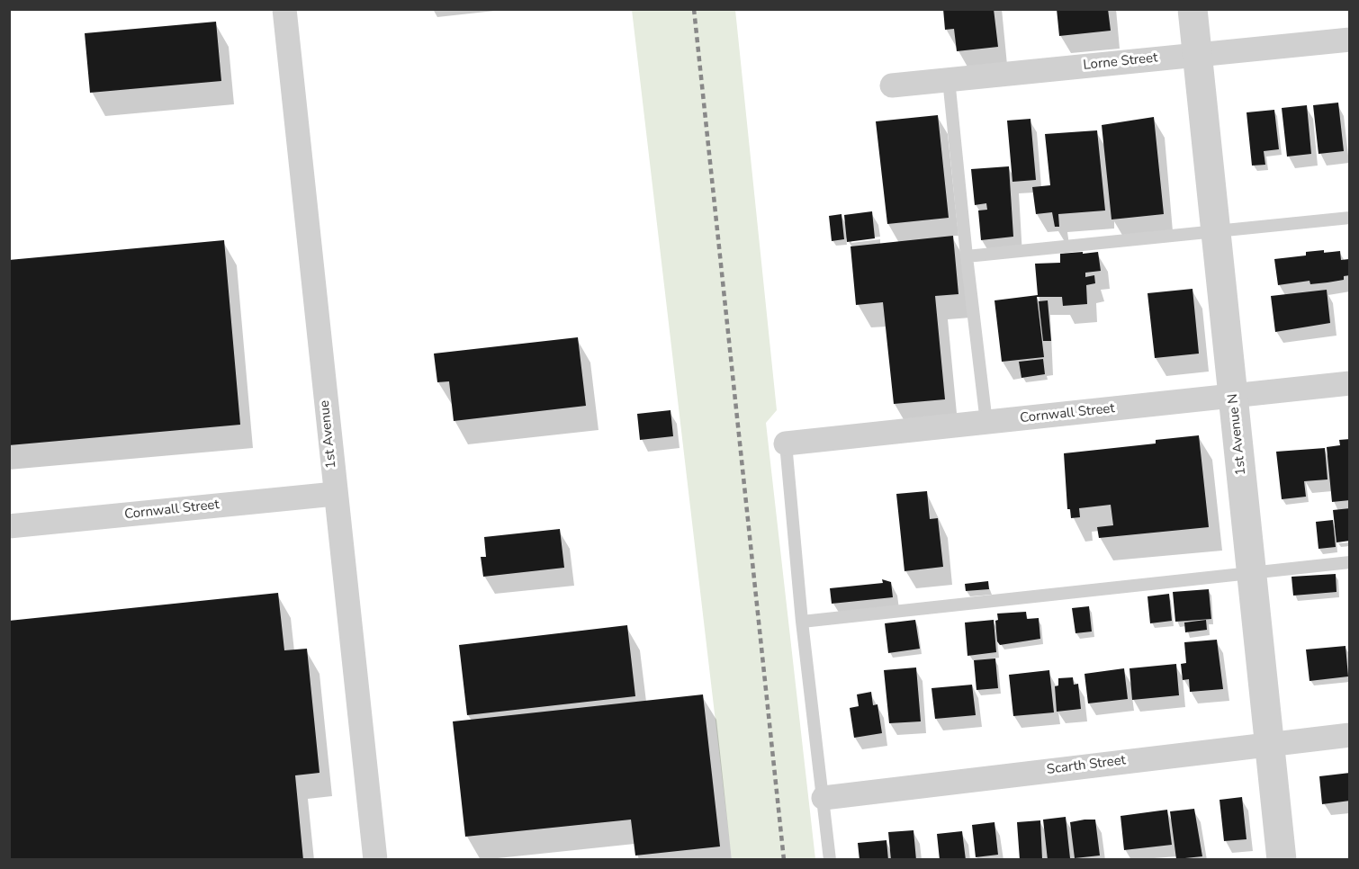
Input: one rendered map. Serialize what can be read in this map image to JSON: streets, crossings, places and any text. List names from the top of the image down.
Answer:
{
  "streets": {
    "street": [
      "Lorne Street",
      "Cornwall Street",
      "1st Avenue",
      "1st Avenue N",
      "Scarth Street"
    ]
  },
  "crossings": [
    ["Lorne Street", "1st Avenue N"],
    ["Cornwall Street", "1st Avenue"],
    ["Cornwall Street", "1st Avenue N"],
    ["1st Avenue N", "Scarth Street"]
  ]
}
